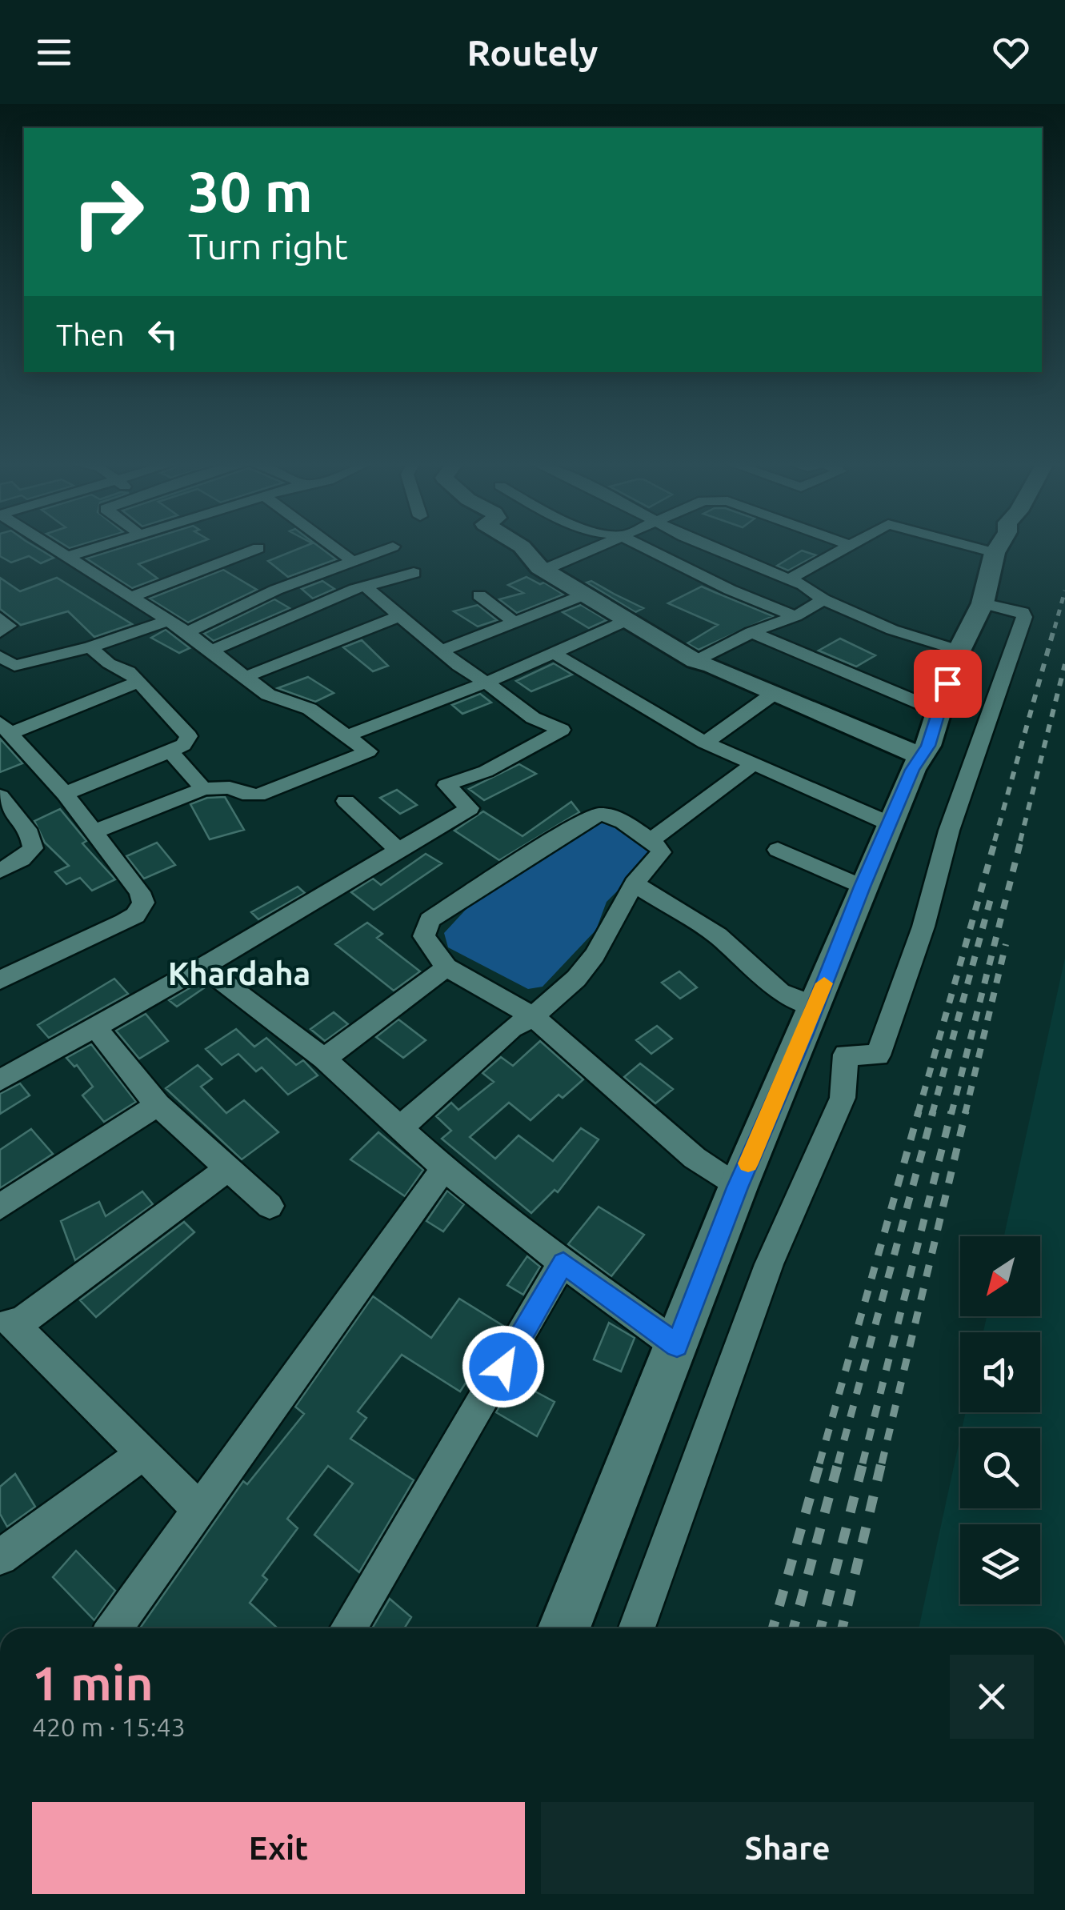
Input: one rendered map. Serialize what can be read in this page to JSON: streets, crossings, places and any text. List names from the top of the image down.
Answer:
{
  "districts": ["Khardaha"],
  "north": "bottom left",
  "page": {
    "header": "Routely",
    "turn": ["30 m", "Turn right"],
    "then": "Then",
    "heading": ["1 min", "420 m · 15:43"],
    "buttons": ["Exit", "Share"]
  }
}
